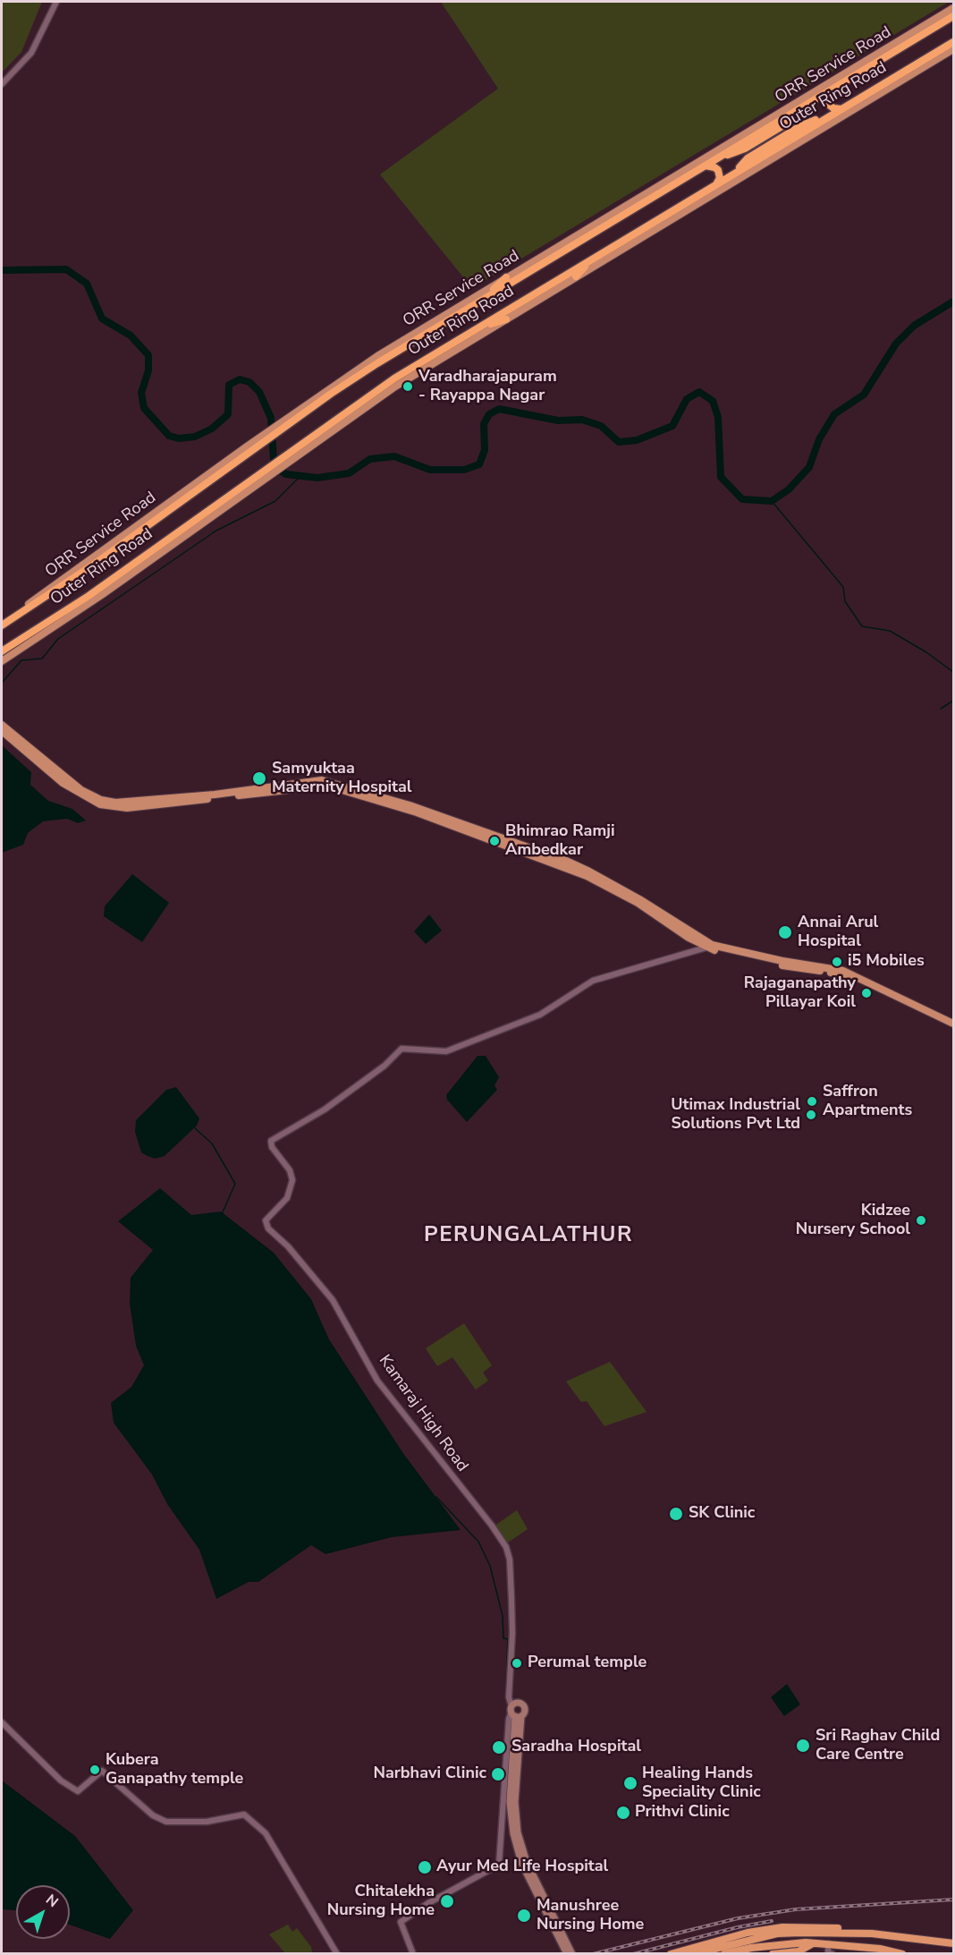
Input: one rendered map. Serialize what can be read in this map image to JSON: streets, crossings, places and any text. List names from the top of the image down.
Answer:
{
  "streets": {
    "highway": ["Outer Ring Road"],
    "main road": ["ORR Service Road"],
    "street": ["Kamaraj High Road"]
  },
  "crossings": [
    ["ORR Service Road", "Outer Ring Road"]
  ],
  "districts": ["PERUNGALATHUR"],
  "places": [
    "Varadharajapuram - Rayappa Nagar",
    "Samyuktaa Maternity Hospital",
    "Bhimrao Ramji Ambedkar",
    "Annai Arul Hospital",
    "i5 Mobiles",
    "Rajaganapathy Pillayar Koil",
    "Saffron Apartments",
    "Utimax Industrial Solutions Pvt Ltd",
    "Kidzee Nursery School",
    "SK Clinic",
    "Perumal temple",
    "Sri Raghav Child Care Centre",
    "Saradha Hospital",
    "Kubera Ganapathy temple",
    "Narbhavi Clinic",
    "Healing Hands Speciality Clinic",
    "Prithvi Clinic",
    "Ayur Med Life Hospital",
    "Chitalekha Nursing Home",
    "Manushree Nursing Home"
  ],
  "north": "top right"
}
